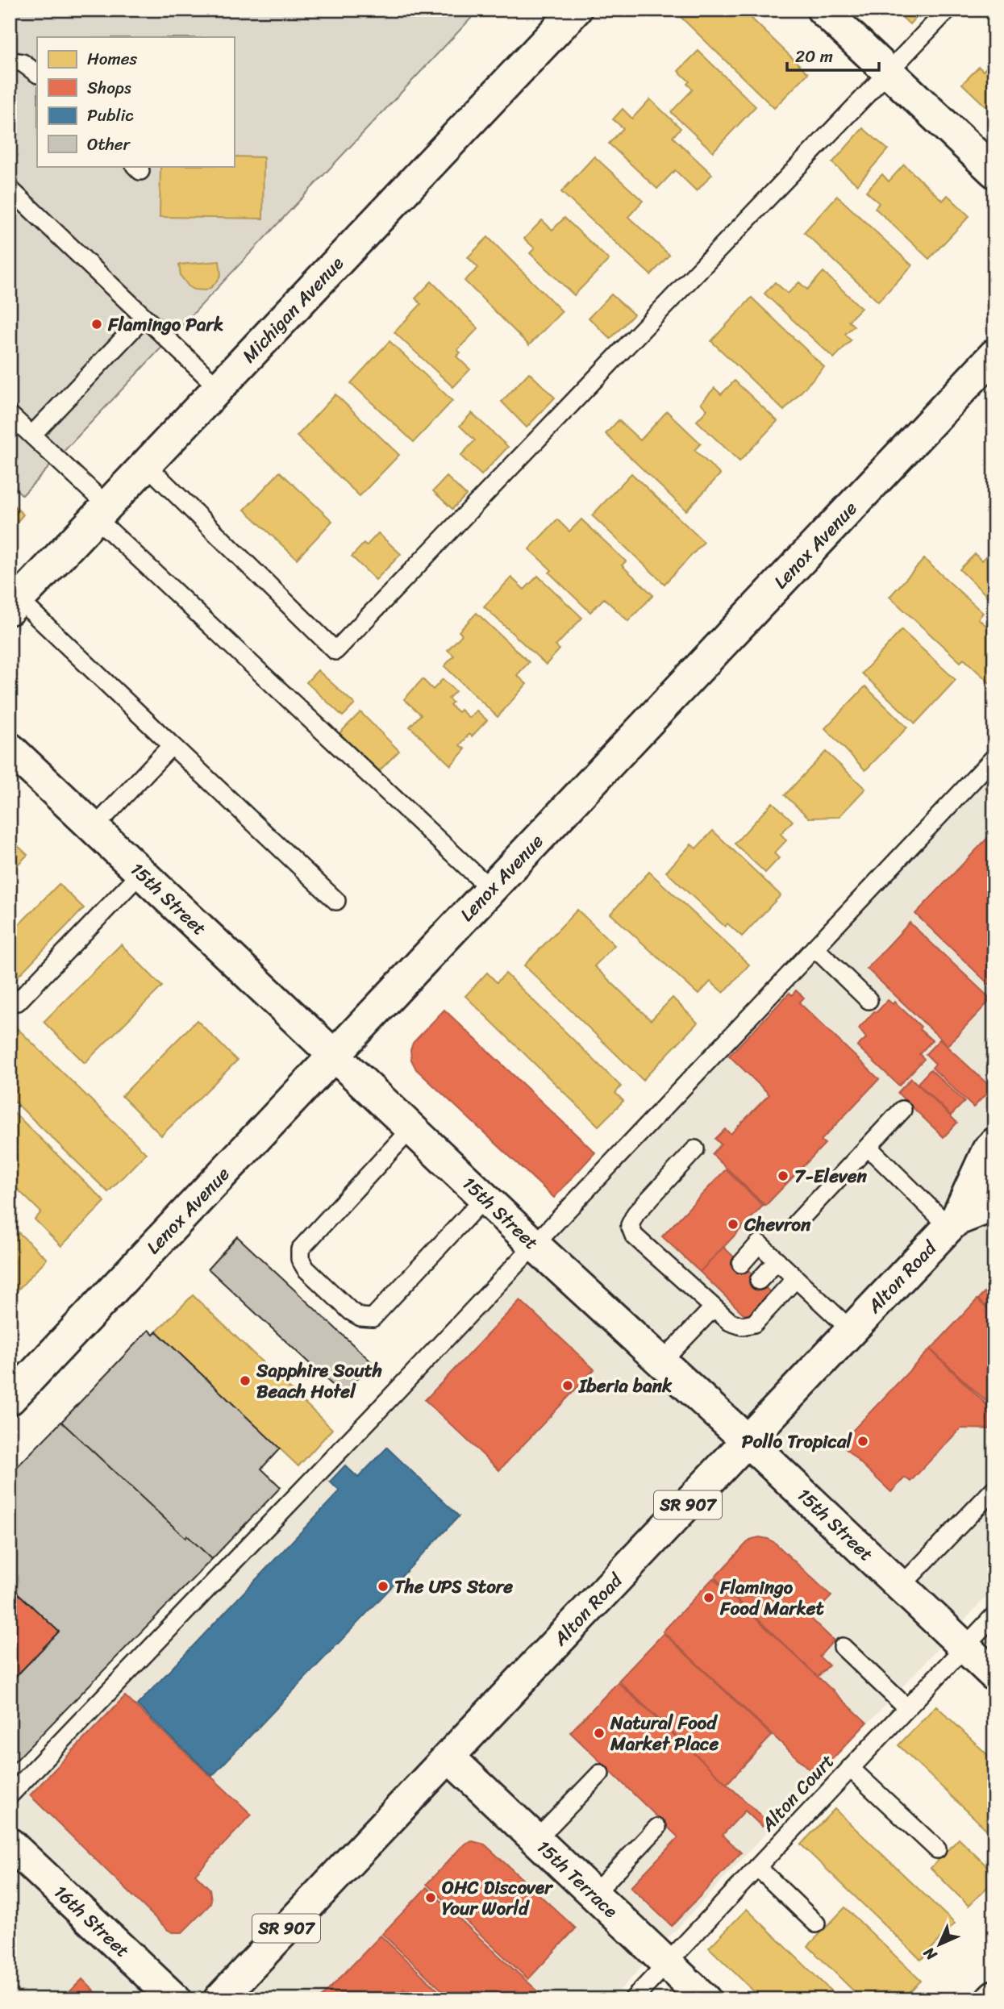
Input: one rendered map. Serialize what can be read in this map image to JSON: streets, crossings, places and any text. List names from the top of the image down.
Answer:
{
  "streets": {
    "main road": [
      "Michigan Avenue",
      "Lenox Avenue",
      "15th Street",
      "Alton Road",
      "SR 907",
      "15th Terrace",
      "16th Street"
    ],
    "lane": ["Alton Court"]
  },
  "crossings": [
    ["Lenox Avenue", "15th Street"],
    ["15th Street", "Alton Road"],
    ["15th Street", "Alton Court"],
    ["Alton Road", "15th Terrace"],
    ["Alton Court", "15th Terrace"]
  ],
  "places": [
    "Flamingo Park",
    "7-Eleven",
    "Chevron",
    "Sapphire South Beach Hotel",
    "Iberia bank",
    "Pollo Tropical",
    "The UPS Store",
    "Flamingo Food Market",
    "Natural Food Market Place",
    "OHC Discover Your World"
  ],
  "legend": [
    "Homes",
    "Shops",
    "Public",
    "Other"
  ],
  "scale_bar": "20 m",
  "north": "bottom left"
}
